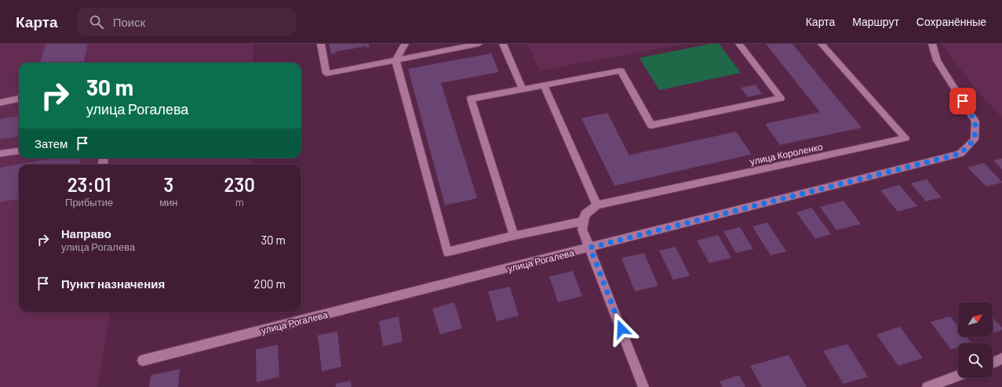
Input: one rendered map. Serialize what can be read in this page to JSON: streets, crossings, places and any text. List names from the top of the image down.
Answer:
{
  "streets": {
    "street": ["улица Короленко", "улица Рогалева"]
  },
  "north": "top right",
  "page": {
    "header": "Карта",
    "search": "Поиск",
    "nav": ["Карта", "Маршрут", "Сохранённые"],
    "turn": ["30 m", "улица Рогалева"],
    "then": "Затем",
    "eta": [
      "23:01",
      "Прибытие",
      "3",
      "мин",
      "230",
      "m"
    ],
    "list": [
      {
        "name": "Направо",
        "note": "улица Рогалева",
        "value": "30 m"
      },
      {
        "name": "Пункт назначения",
        "value": "200 m"
      }
    ]
  }
}
